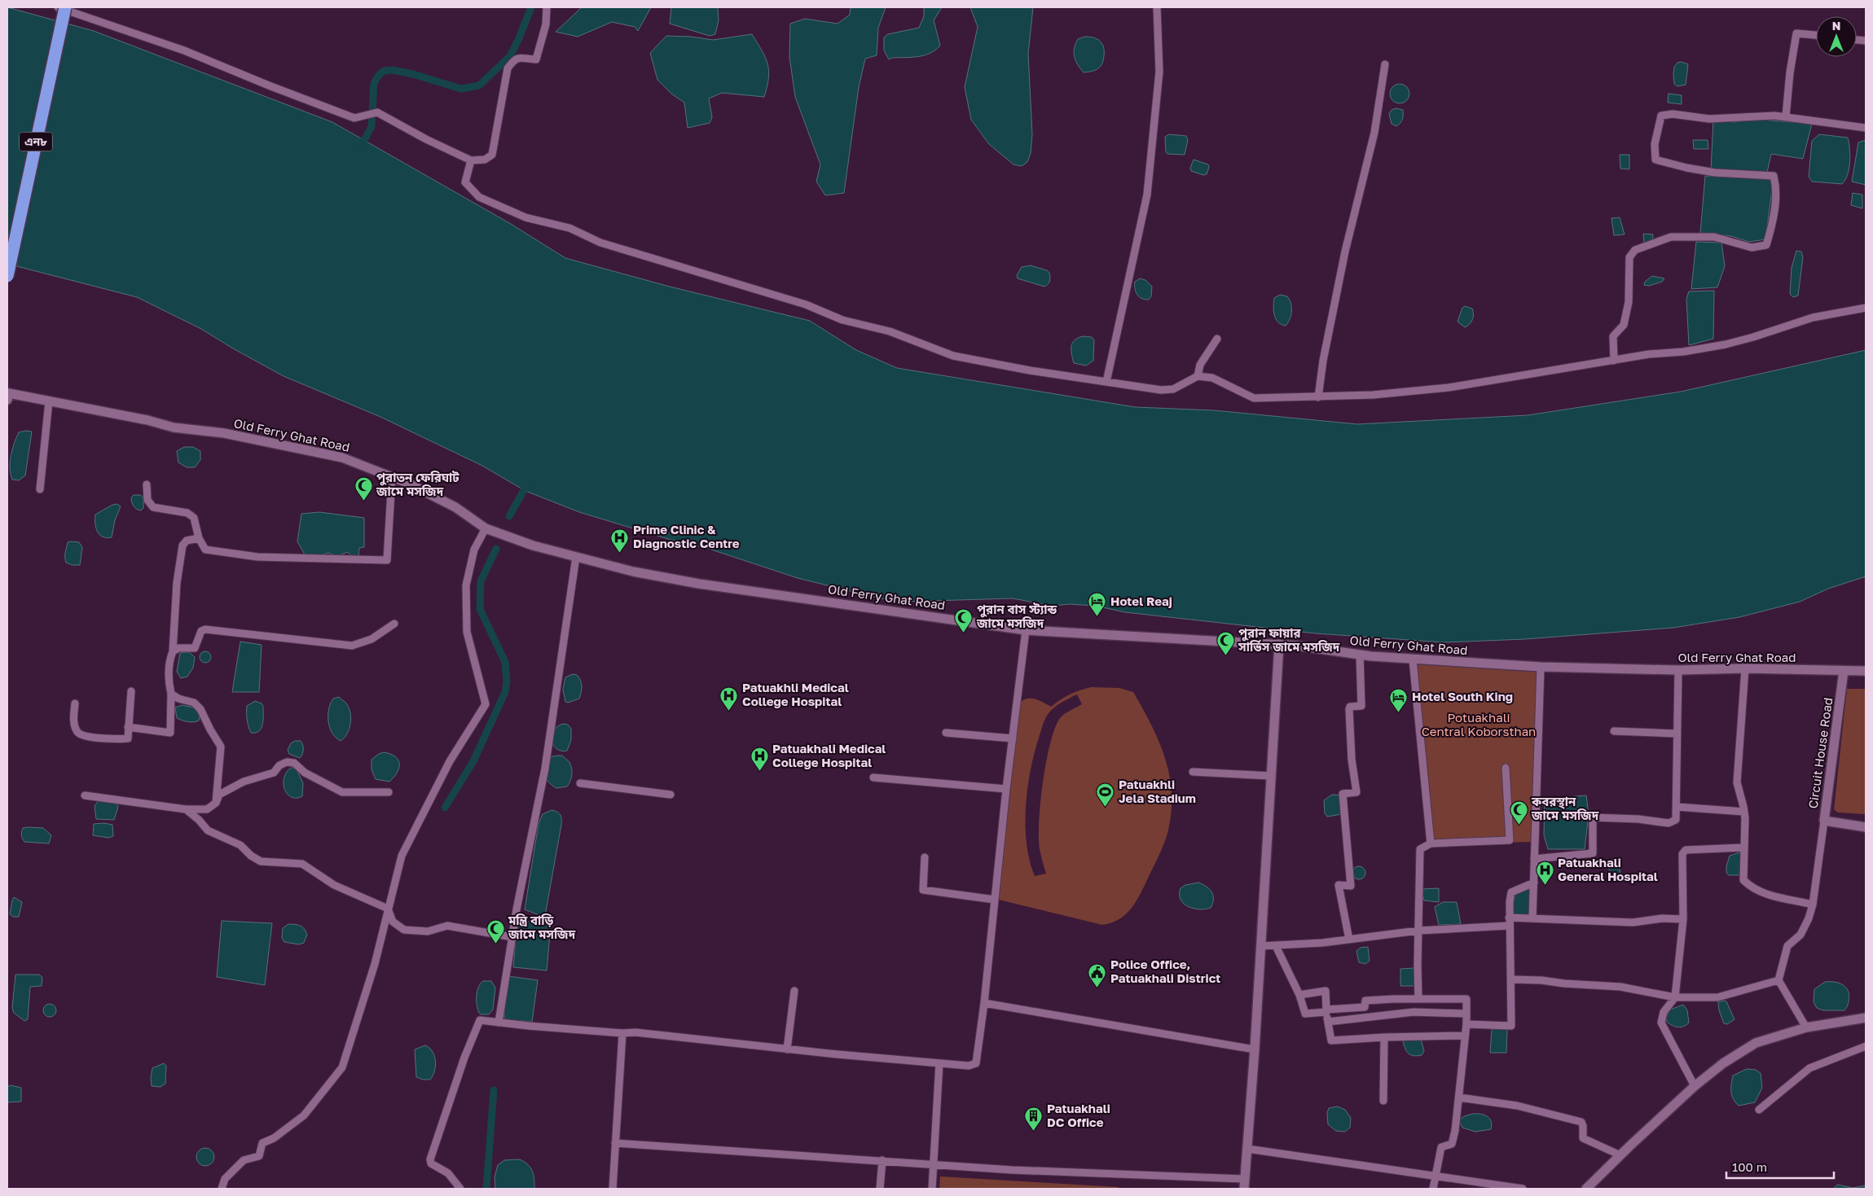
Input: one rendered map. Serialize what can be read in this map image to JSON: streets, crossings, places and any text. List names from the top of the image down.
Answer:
{
  "streets": {
    "highway": ["এন৮"],
    "street": ["Old Ferry Ghat Road", "Circuit House Road"]
  },
  "crossings": [
    ["Old Ferry Ghat Road", "Circuit House Road"]
  ],
  "parks": ["Potuakhali Central Koborsthan"],
  "places": {
    "mosque": [
      "পুরাতন ফেরিঘাট জামে মসজিদ",
      "পুরান বাস স্ট্যান্ড জামে মসজিদ",
      "পুরান ফায়ার সার্ভিস জামে মসজিদ",
      "কবরস্থান জামে মসজিদ",
      "মন্ত্রি বাড়ি জামে মসজিদ"
    ],
    "hospital": [
      "Prime Clinic & Diagnostic Centre",
      "Patuakhli Medical College Hospital",
      "Patuakhali Medical College Hospital",
      "Patuakhali General Hospital"
    ],
    "hotel": ["Hotel Reaj", "Hotel South King"],
    "sports": ["Patuakhli Jela Stadium"],
    "public building": ["Police Office, Patuakhali District"],
    "building": ["Patuakhali DC Office"]
  },
  "scale_bar": "100 m",
  "north": "top"
}
